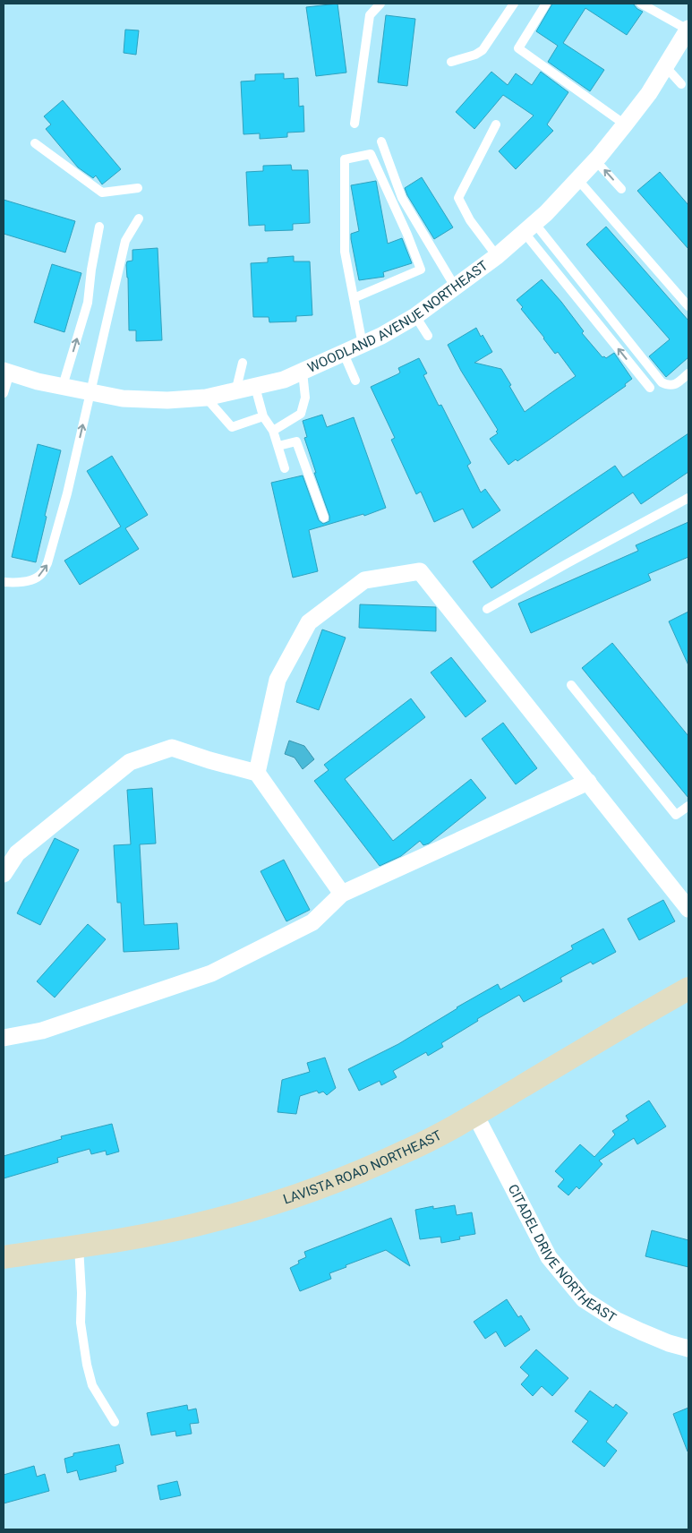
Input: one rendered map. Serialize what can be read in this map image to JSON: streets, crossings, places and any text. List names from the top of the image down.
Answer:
{
  "streets": {
    "main road": ["LAVISTA ROAD NORTHEAST"],
    "street": ["WOODLAND AVENUE NORTHEAST", "CITADEL DRIVE NORTHEAST"]
  },
  "crossings": [
    ["LAVISTA ROAD NORTHEAST", "CITADEL DRIVE NORTHEAST"]
  ]
}
